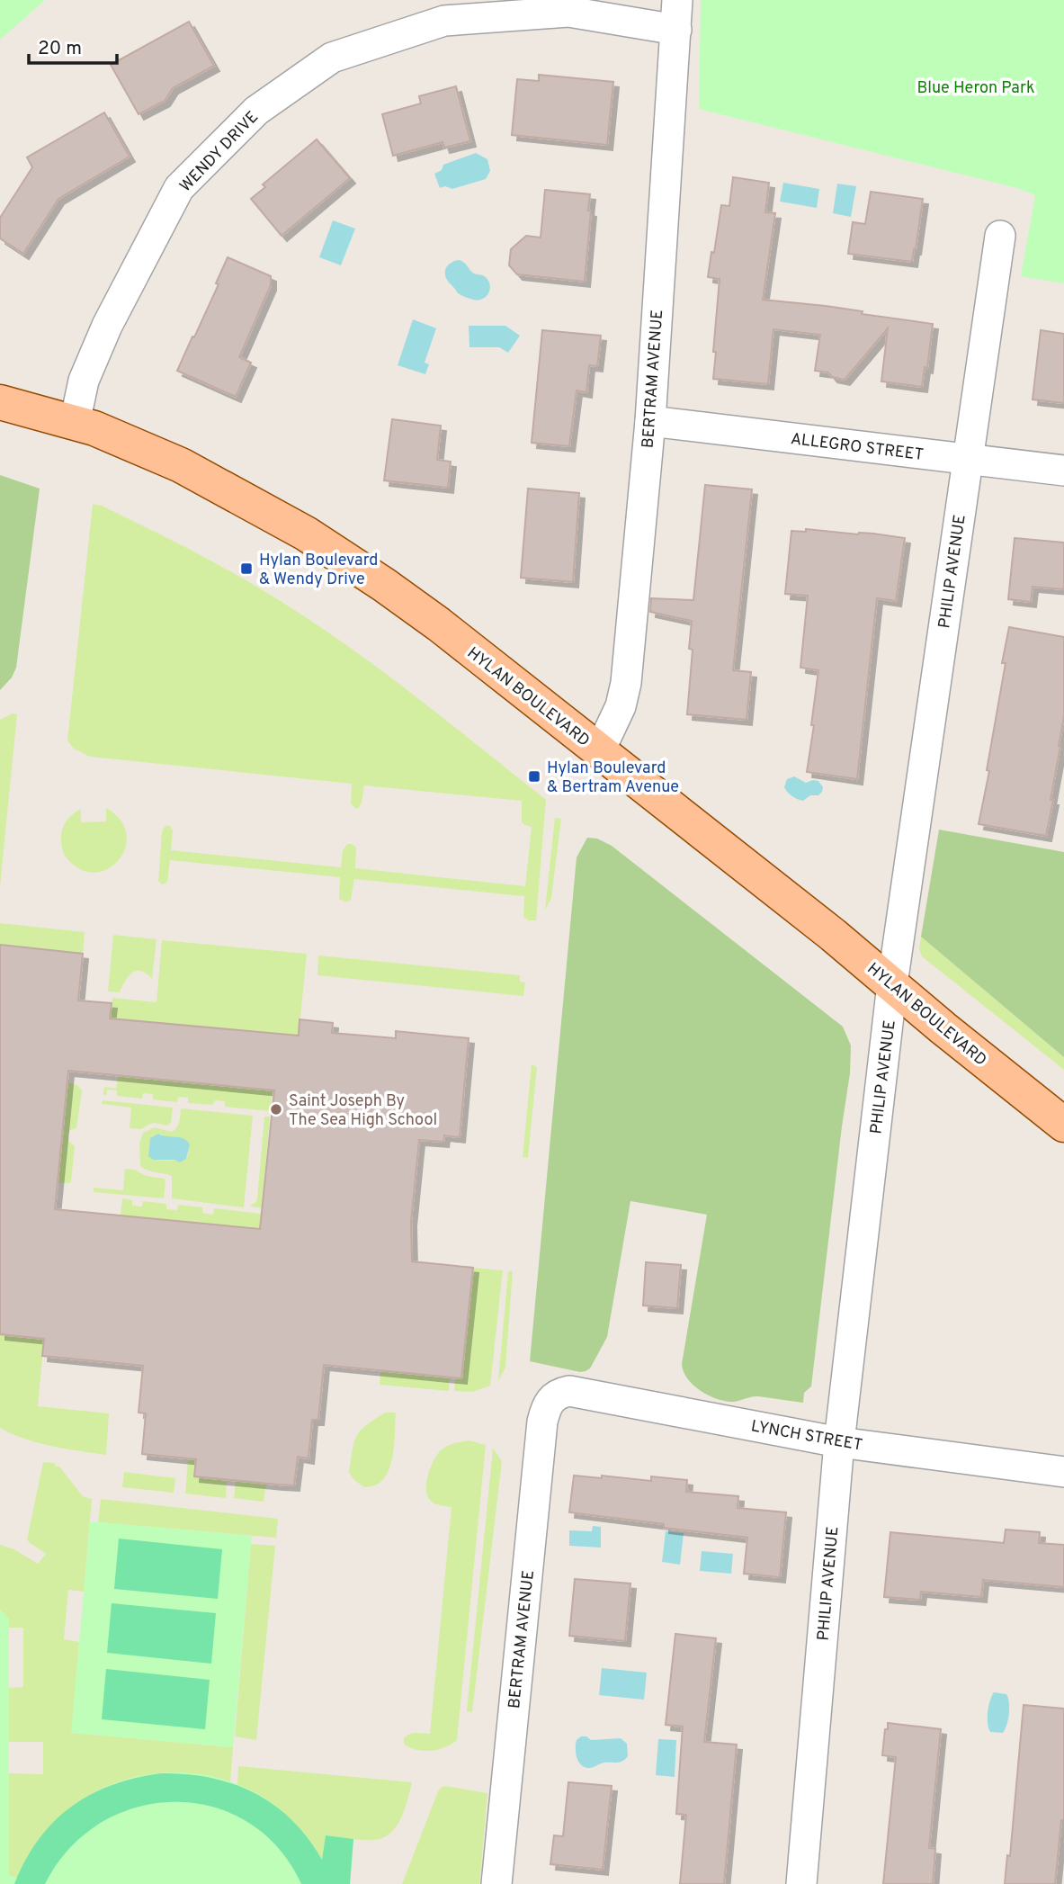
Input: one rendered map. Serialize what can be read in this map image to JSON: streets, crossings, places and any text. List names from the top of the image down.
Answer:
{
  "streets": {
    "main road": ["HYLAN BOULEVARD"],
    "street": [
      "WENDY DRIVE",
      "BERTRAM AVENUE",
      "ALLEGRO STREET",
      "PHILIP AVENUE",
      "LYNCH STREET"
    ]
  },
  "crossings": [
    ["WENDY DRIVE", "BERTRAM AVENUE"],
    ["WENDY DRIVE", "HYLAN BOULEVARD"],
    ["BERTRAM AVENUE", "ALLEGRO STREET"],
    ["BERTRAM AVENUE", "HYLAN BOULEVARD"],
    ["BERTRAM AVENUE", "LYNCH STREET"],
    ["ALLEGRO STREET", "PHILIP AVENUE"],
    ["PHILIP AVENUE", "HYLAN BOULEVARD"],
    ["PHILIP AVENUE", "LYNCH STREET"]
  ],
  "parks": ["Blue Heron Park"],
  "places": {
    "transit": ["Hylan Boulevard & Wendy Drive", "Hylan Boulevard & Bertram Avenue"],
    "other": ["Saint Joseph By The Sea High School"]
  },
  "scale_bar": "20 m"
}
